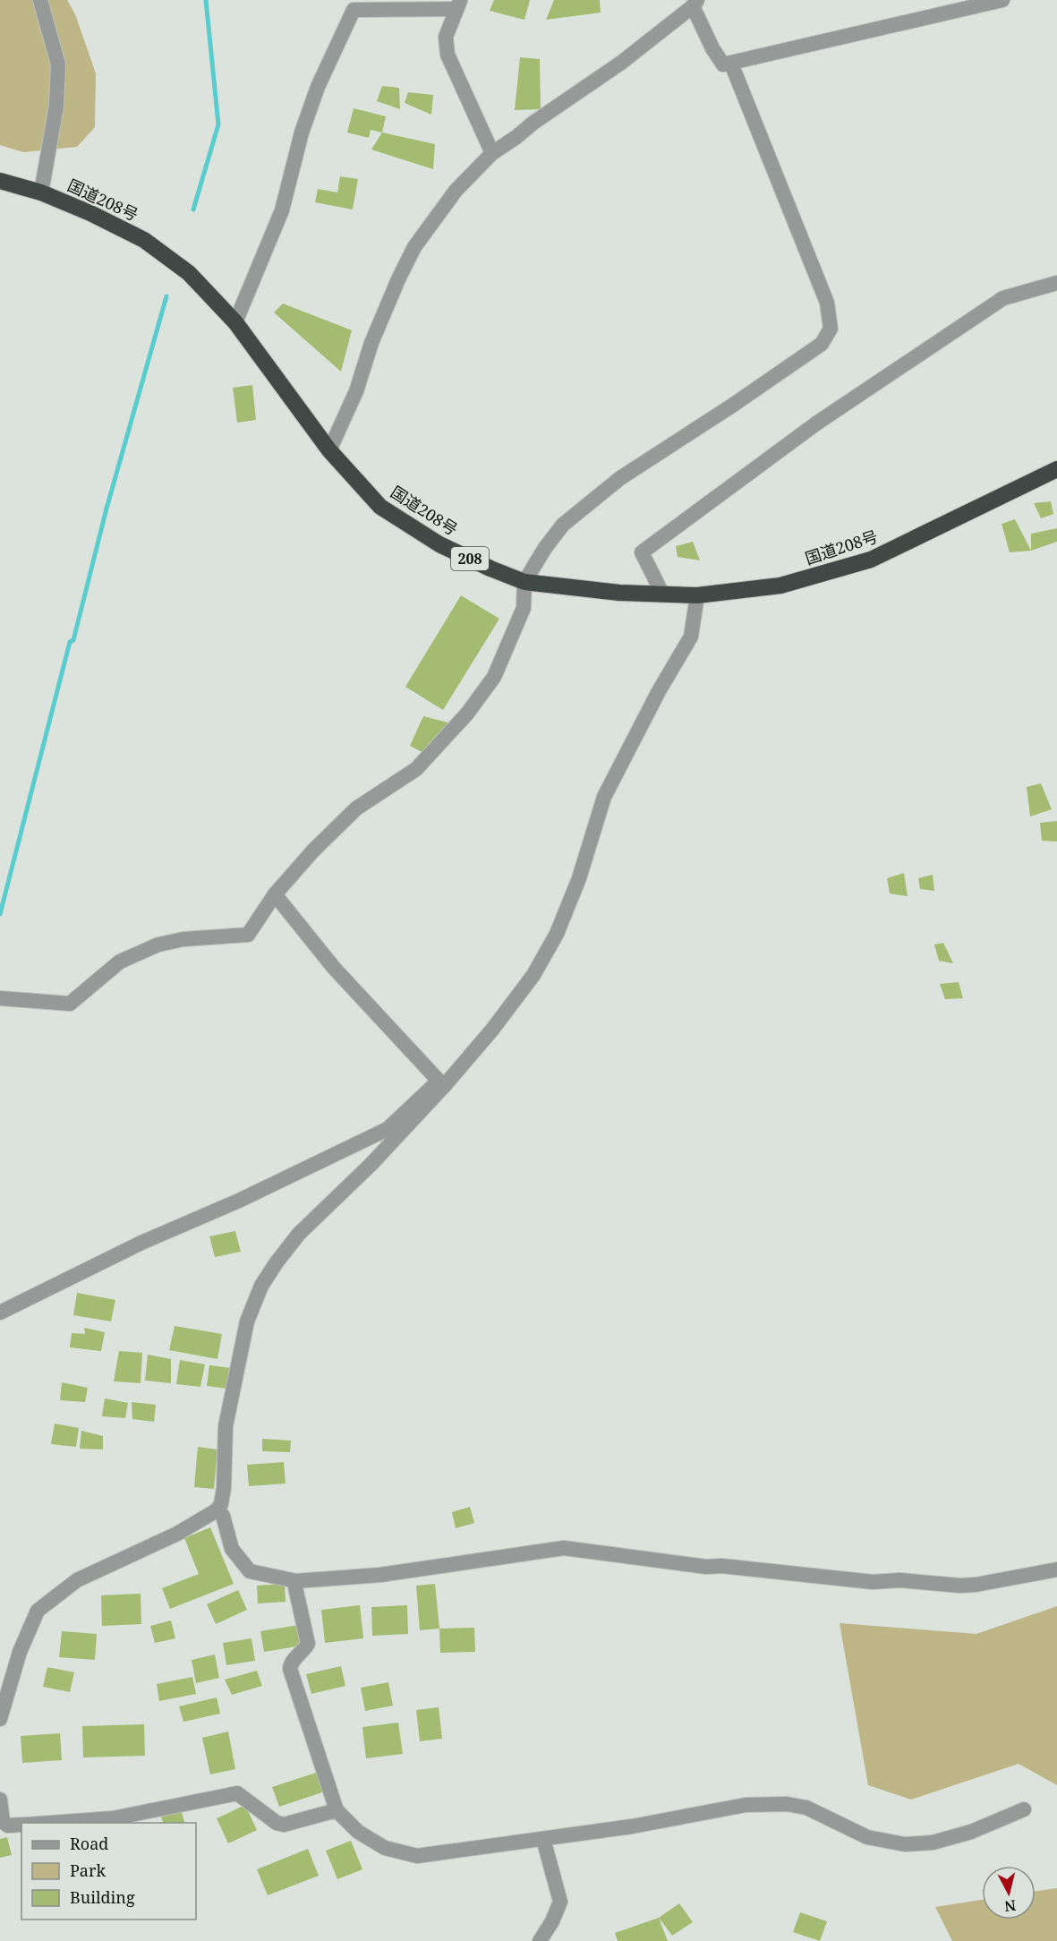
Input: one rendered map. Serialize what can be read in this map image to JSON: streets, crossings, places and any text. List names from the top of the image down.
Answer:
{
  "streets": {
    "highway": ["国道208号", "208"]
  },
  "legend": ["Road", "Park", "Building"],
  "north": "bottom"
}
